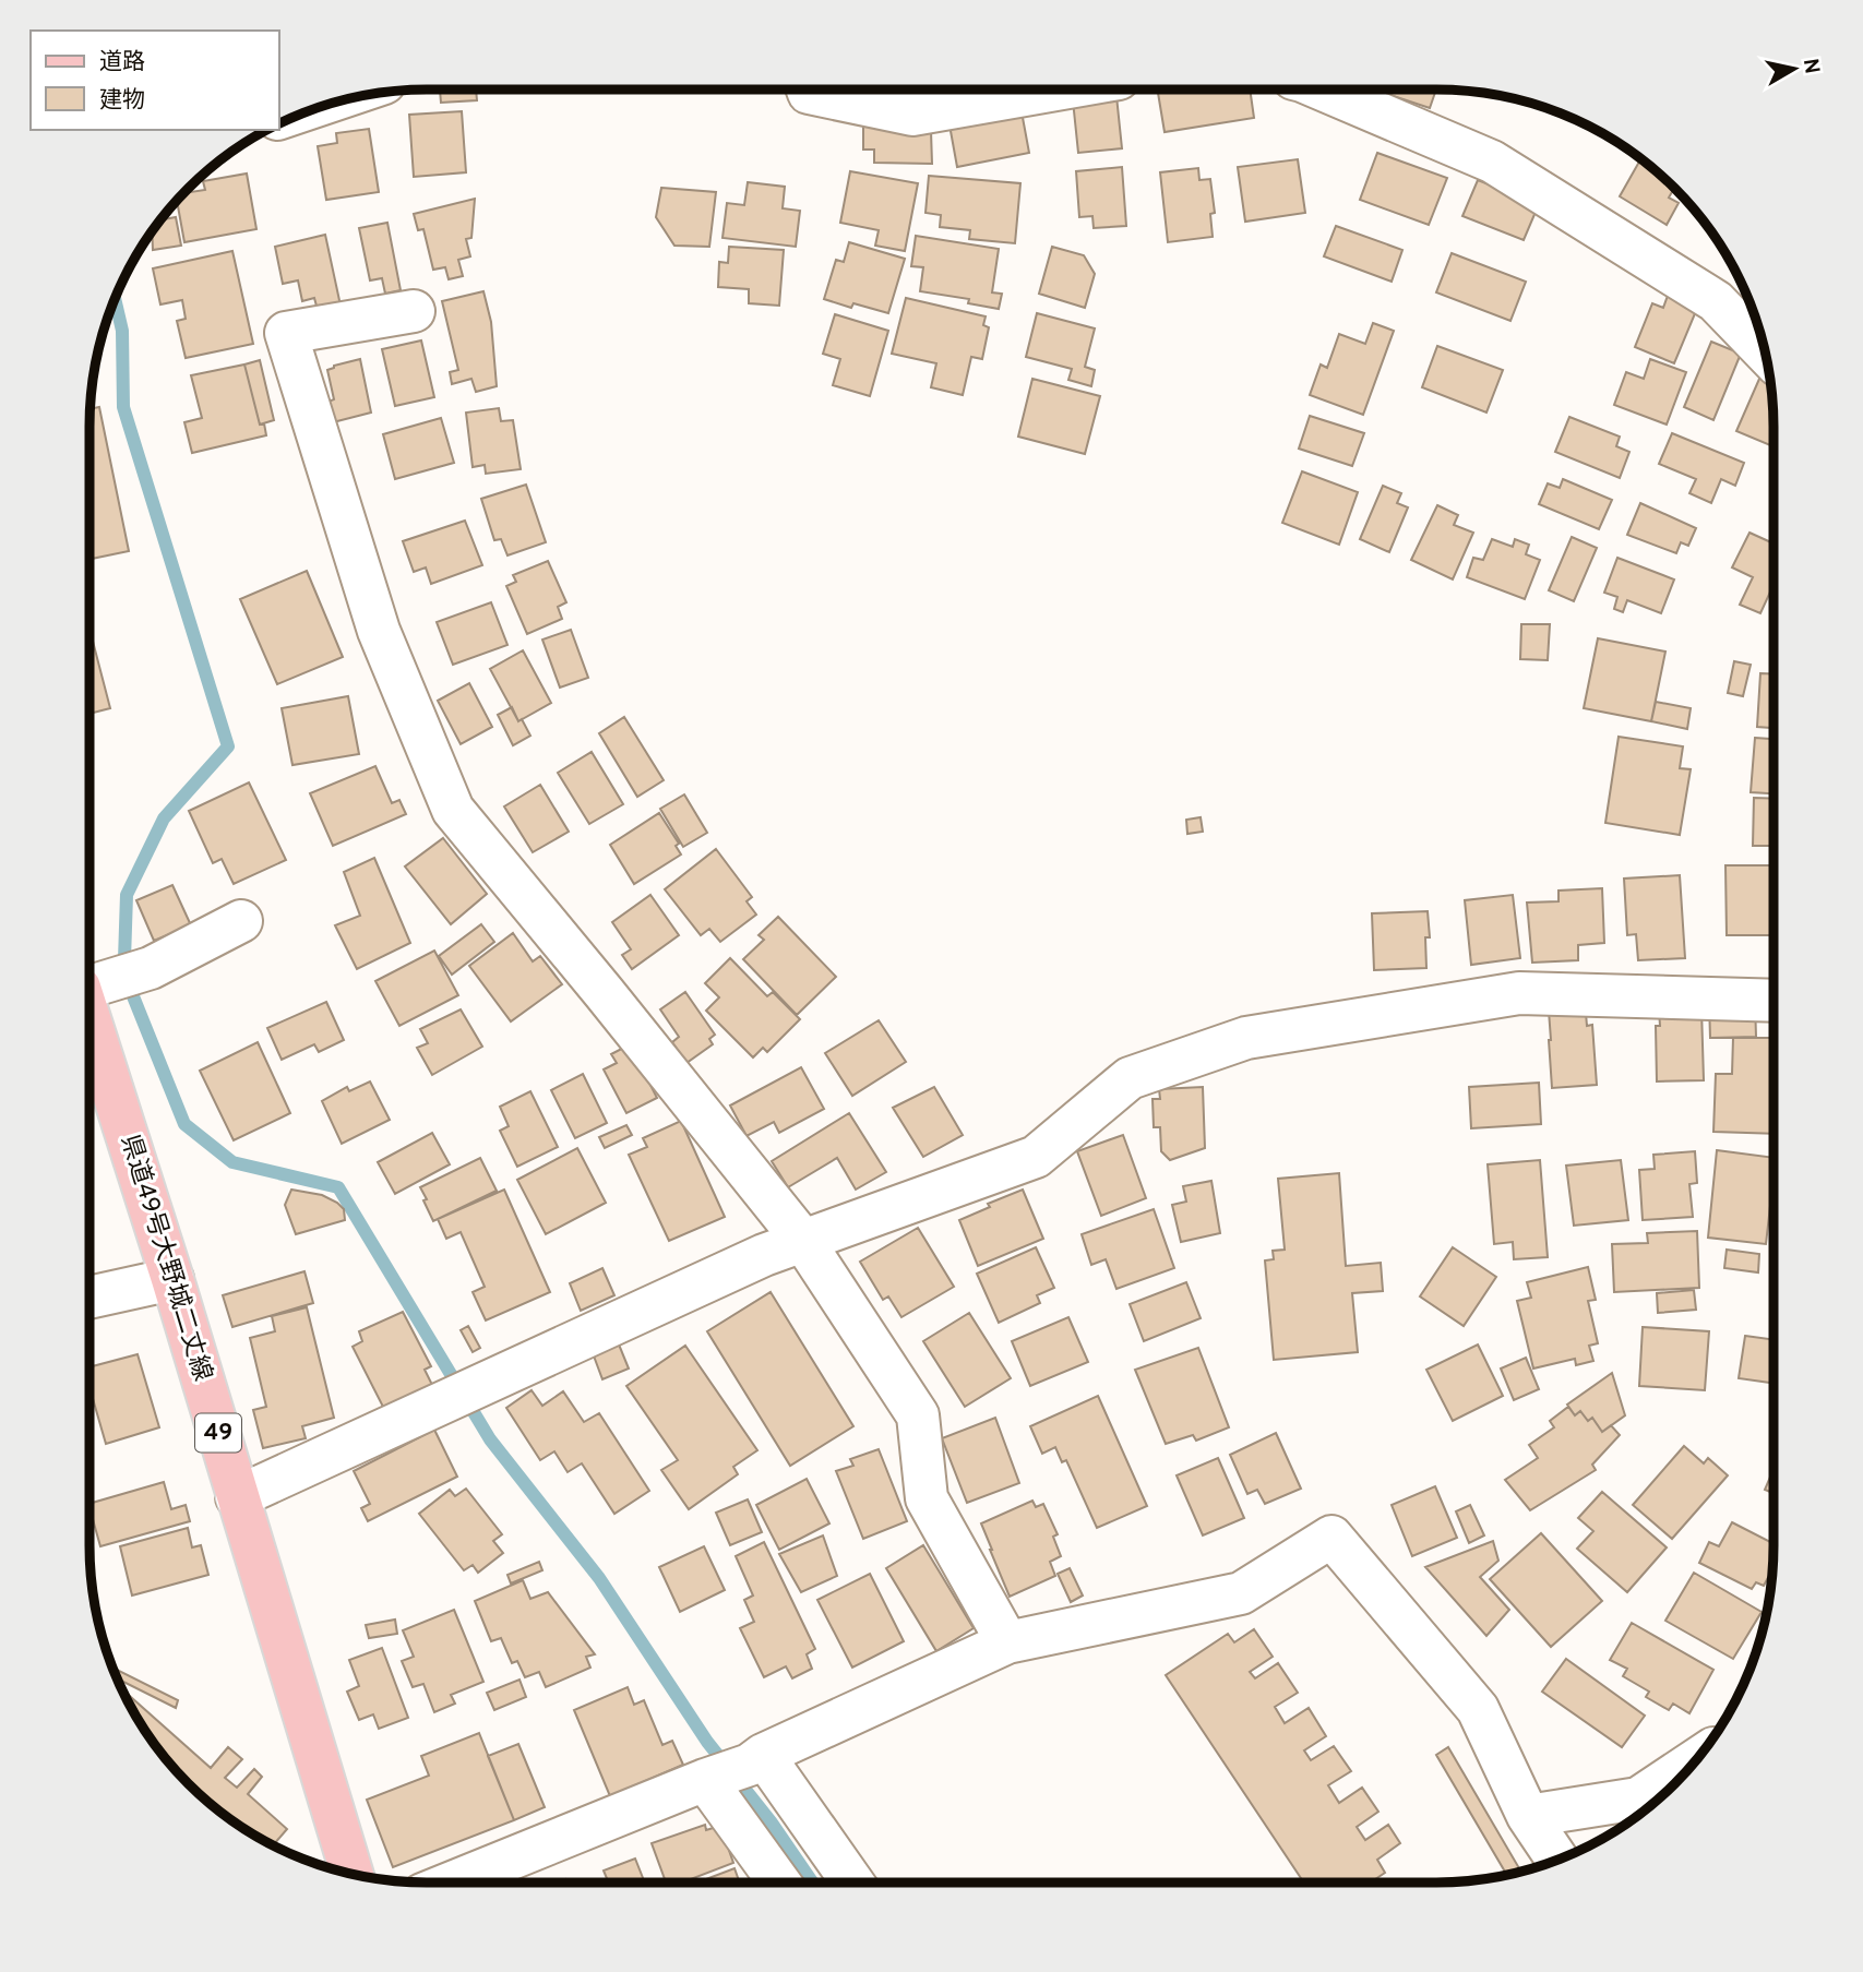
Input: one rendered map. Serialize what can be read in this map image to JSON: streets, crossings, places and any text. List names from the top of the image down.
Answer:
{
  "streets": {
    "main road": ["県道49号大野城二丈線", "49"]
  },
  "legend": ["道路", "建物"],
  "north": "right"
}
